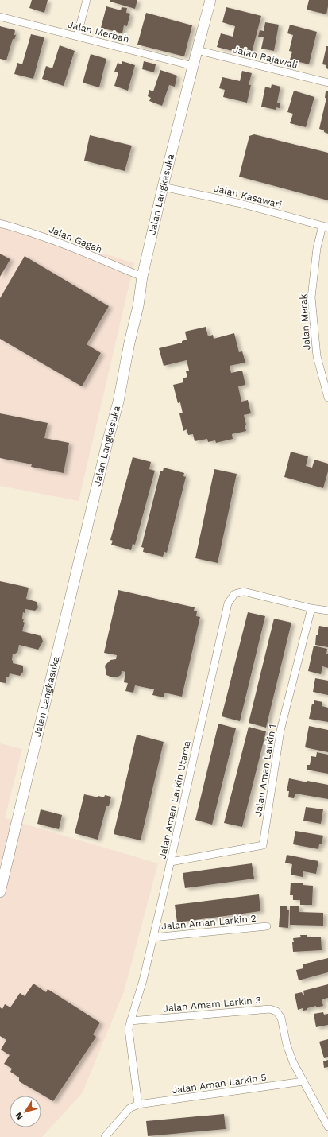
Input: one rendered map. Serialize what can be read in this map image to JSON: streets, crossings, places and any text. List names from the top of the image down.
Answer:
{
  "streets": {
    "main road": ["Jalan Langkasuka"],
    "street": [
      "Jalan Merbah",
      "Jalan Rajawali",
      "Jalan Kasawari",
      "Jalan Gagah",
      "Jalan Merak",
      "Jalan Aman Larkin 1",
      "Jalan Aman Larkin Utama",
      "Jalan Aman Larkin 2",
      "Jalan Amam Larkin 3",
      "Jalan Aman Larkin 5"
    ]
  },
  "crossings": [
    ["Jalan Merbah", "Jalan Langkasuka"],
    ["Jalan Rajawali", "Jalan Langkasuka"],
    ["Jalan Langkasuka", "Jalan Kasawari"],
    ["Jalan Langkasuka", "Jalan Gagah"],
    ["Jalan Kasawari", "Jalan Merak"],
    ["Jalan Aman Larkin 1", "Jalan Aman Larkin Utama"],
    ["Jalan Aman Larkin Utama", "Jalan Aman Larkin 2"],
    ["Jalan Aman Larkin Utama", "Jalan Amam Larkin 3"],
    ["Jalan Aman Larkin Utama", "Jalan Aman Larkin 5"],
    ["Jalan Amam Larkin 3", "Jalan Aman Larkin 5"]
  ],
  "north": "bottom left"
}
